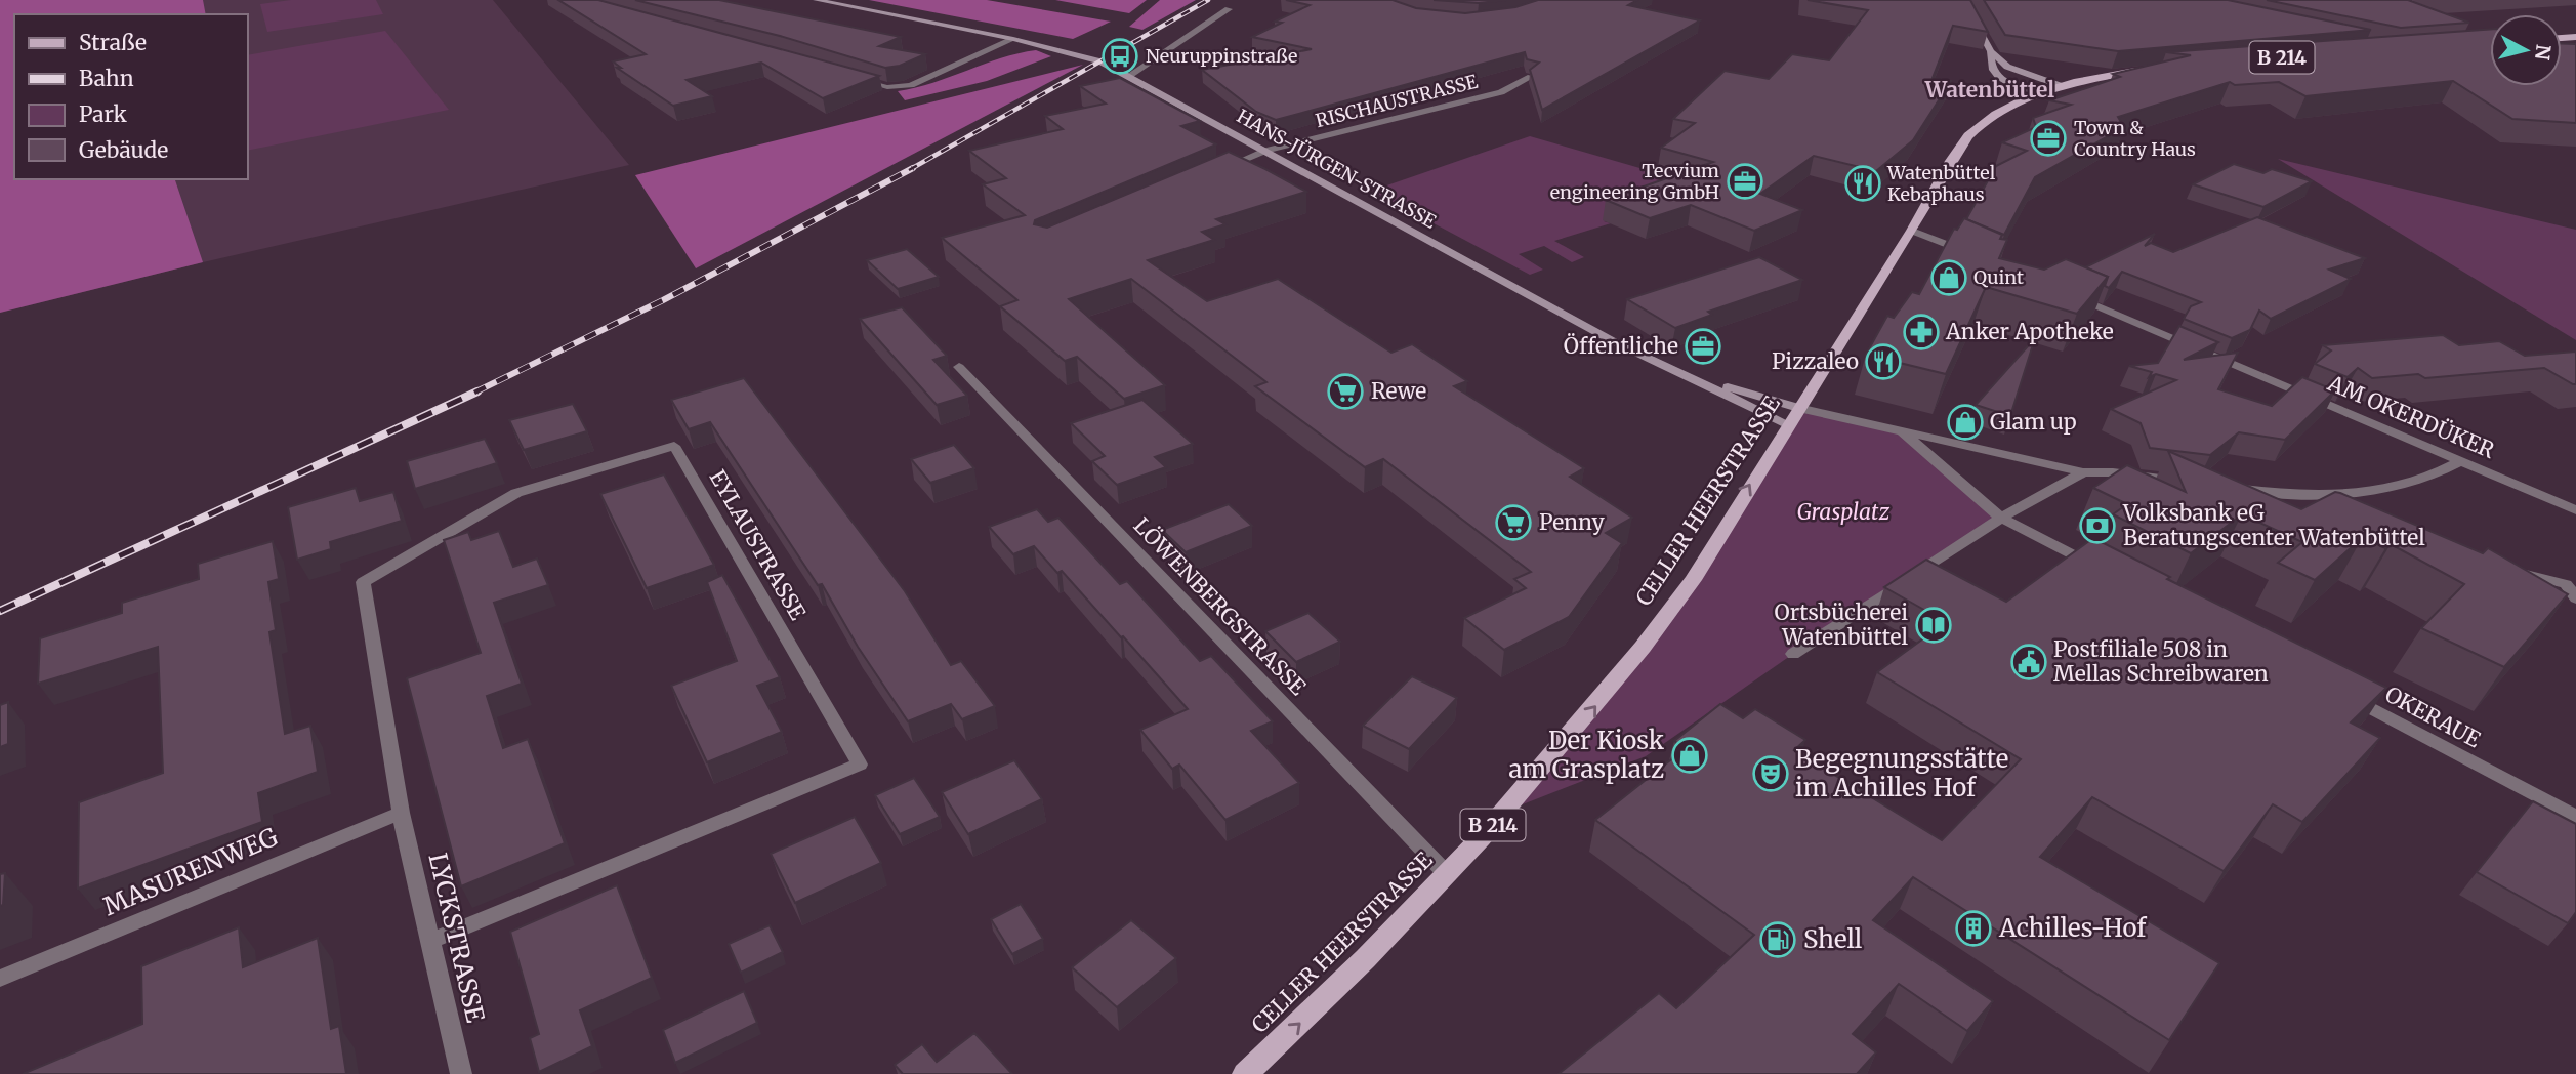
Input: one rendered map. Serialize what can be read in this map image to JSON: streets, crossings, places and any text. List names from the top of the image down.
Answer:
{
  "streets": {
    "main road": ["B 214", "HANS-JÜRGEN-STRASSE", "CELLER HEERSTRASSE"],
    "street": [
      "RISCHAUSTRASSE",
      "AM OKERDÜKER",
      "EYLAUSTRASSE",
      "LÖWENBERGSTRASSE",
      "OKERAUE",
      "MASURENWEG",
      "LYCKSTRASSE"
    ]
  },
  "crossings": [
    ["RISCHAUSTRASSE", "HANS-JÜRGEN-STRASSE"],
    ["HANS-JÜRGEN-STRASSE", "CELLER HEERSTRASSE"],
    ["CELLER HEERSTRASSE", "LÖWENBERGSTRASSE"],
    ["EYLAUSTRASSE", "MASURENWEG"],
    ["EYLAUSTRASSE", "LYCKSTRASSE"],
    ["MASURENWEG", "LYCKSTRASSE"]
  ],
  "one_way": ["CELLER HEERSTRASSE"],
  "districts": ["Watenbüttel"],
  "parks": ["Grasplatz"],
  "places": {
    "bus stop": ["Neuruppinstraße"],
    "office": ["Town & Country Haus", "Tecvium engineering GmbH", "Öffentliche"],
    "restaurant": ["Watenbüttel Kebaphaus", "Pizzaleo"],
    "shop": ["Quint", "Glam up", "Der Kiosk am Grasplatz"],
    "pharmacy": ["Anker Apotheke"],
    "supermarket": ["Rewe", "Penny"],
    "bank": ["Volksbank eG Beratungscenter Watenbüttel"],
    "library": ["Ortsbücherei Watenbüttel"],
    "public building": ["Postfiliale 508 in Mellas Schreibwaren"],
    "theatre": ["Begegnungsstätte im Achilles Hof"],
    "building": ["Achilles-Hof"],
    "fuel station": ["Shell"]
  },
  "legend": [
    "Straße",
    "Bahn",
    "Park",
    "Gebäude"
  ],
  "north": "right"
}
